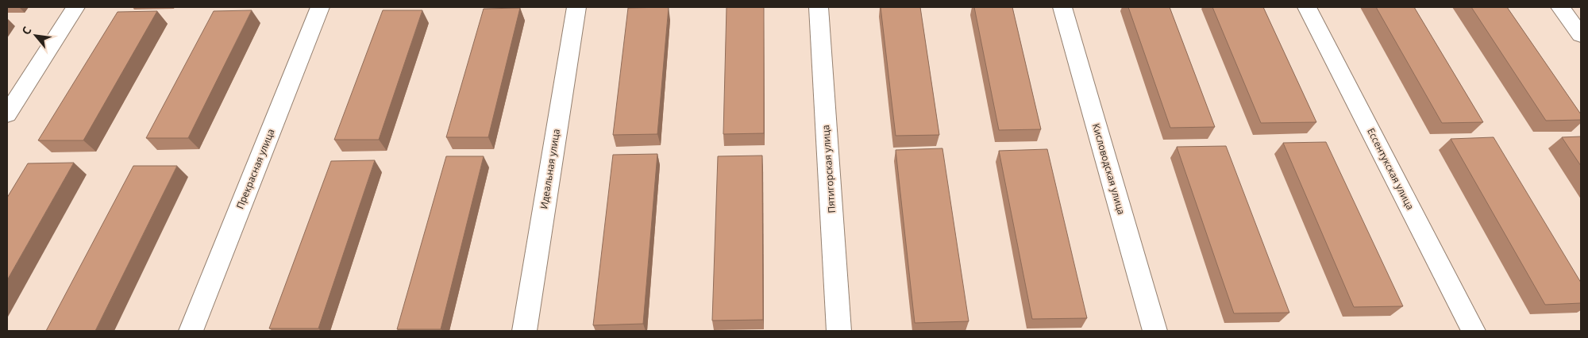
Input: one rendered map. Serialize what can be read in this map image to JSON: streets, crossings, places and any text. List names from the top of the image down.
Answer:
{
  "streets": {
    "street": [
      "Прекрасная улица",
      "Идеальная улица",
      "Пятигорская улица",
      "Кисловодская улица",
      "Ессентукская улица"
    ]
  },
  "north": "top left"
}
